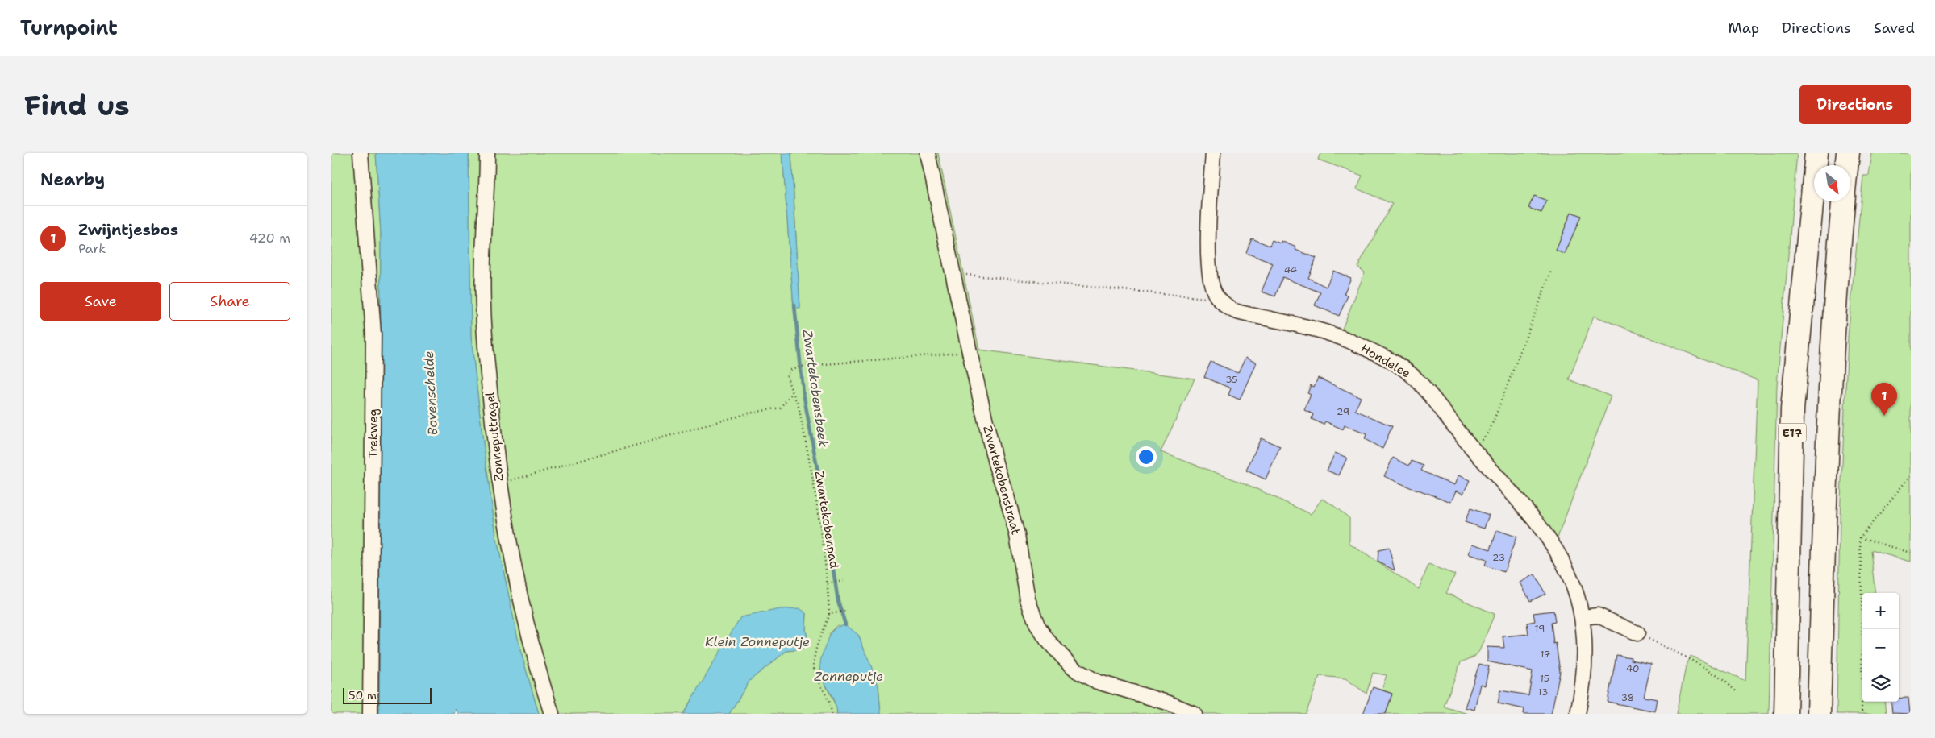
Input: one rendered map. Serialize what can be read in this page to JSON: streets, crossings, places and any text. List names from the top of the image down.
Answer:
{
  "streets": {
    "highway": ["E17"],
    "street": [
      "Hondelee",
      "Trekweg",
      "Zonneputtragel",
      "Zwartekobenstraat"
    ],
    "path": ["Zwartekobenpad"]
  },
  "crossings": [
    ["Zwartekobenstraat", "Zwartekobenpad"]
  ],
  "water": [
    "Zwartekobensbeek",
    "Bovenschelde",
    "Klein Zonneputje",
    "Zonneputje"
  ],
  "house_numbers": [
    "44",
    "35",
    "29",
    "23",
    "19",
    "17",
    "40",
    "15",
    "13",
    "38"
  ],
  "scale_bar": "50 m",
  "north": "bottom right",
  "page": {
    "header": "Turnpoint",
    "nav": ["Map", "Directions", "Saved"],
    "buttons": [
      "Directions",
      ["Save", "Share"]
    ],
    "title": "Find us",
    "heading": "Nearby",
    "list": [
      {
        "mark": "1",
        "name": "Zwijntjesbos",
        "note": "Park",
        "value": "420 m"
      }
    ],
    "pins": "1",
    "map_buttons": ["+", "−"],
    "scale": "50 m"
  }
}
